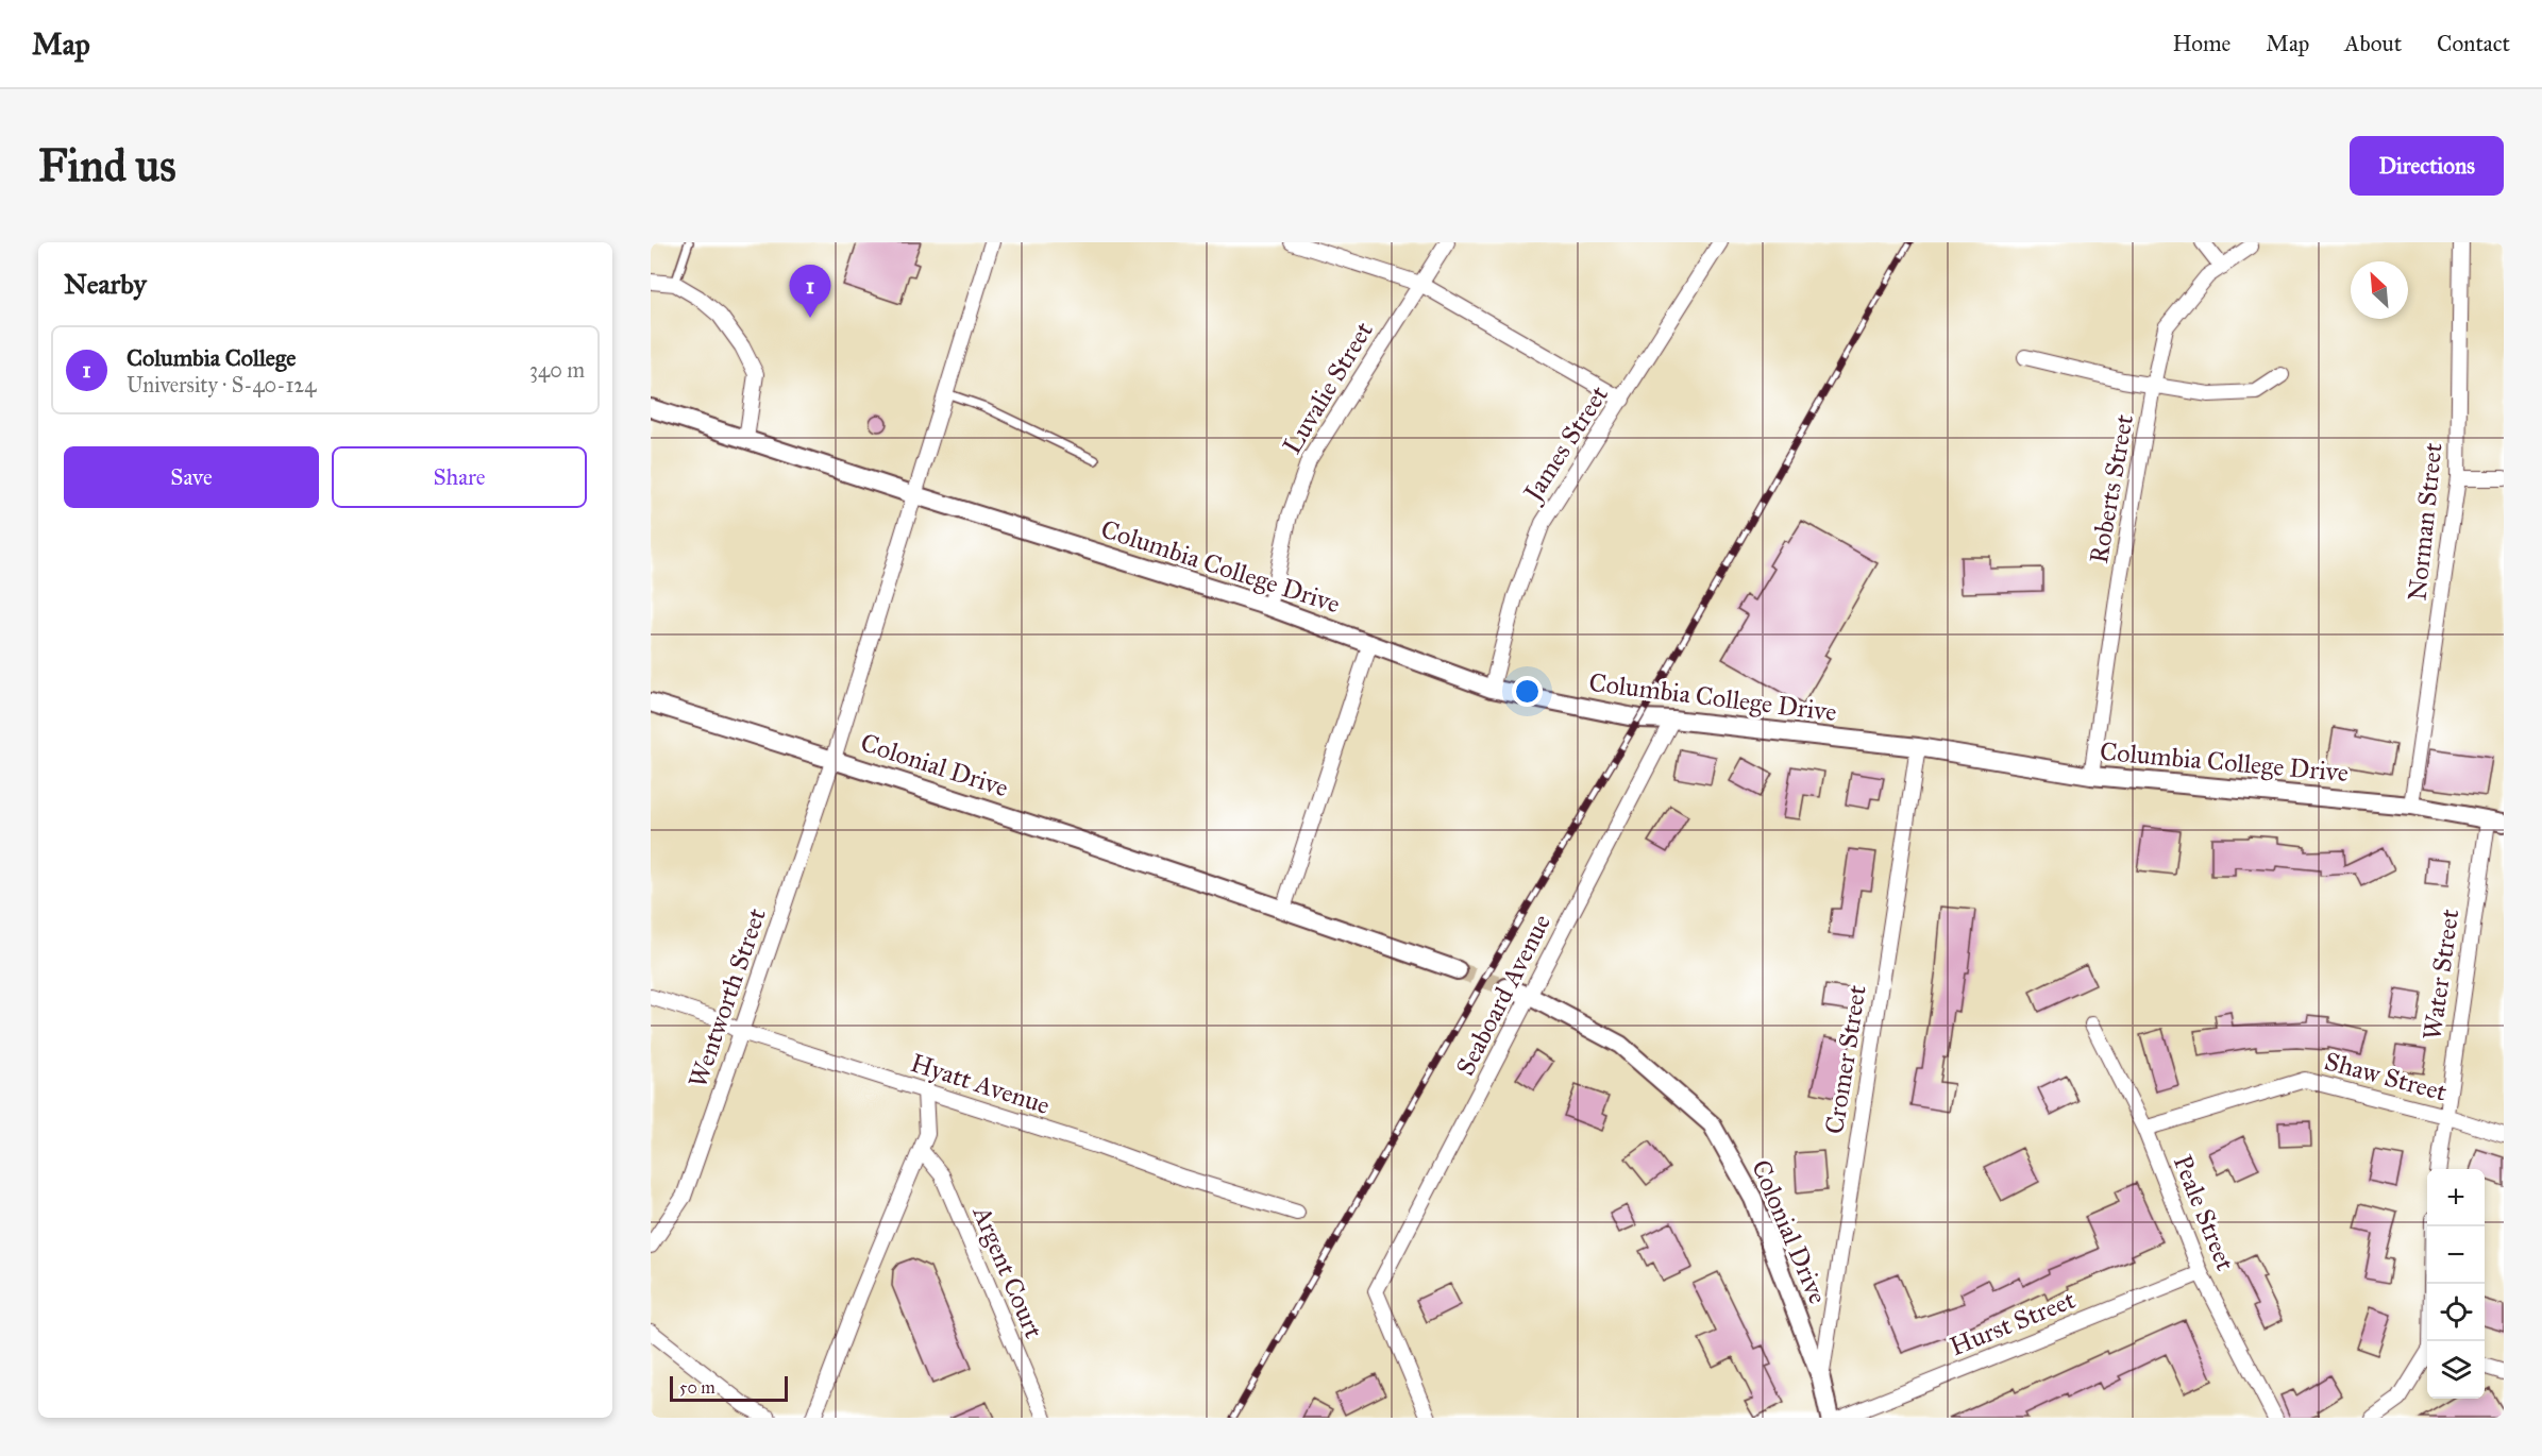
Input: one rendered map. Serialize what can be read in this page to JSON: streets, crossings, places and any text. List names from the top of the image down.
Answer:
{
  "streets": {
    "street": [
      "Luvalie Street",
      "James Street",
      "Roberts Street",
      "Norman Street",
      "Columbia College Drive",
      "Colonial Drive",
      "Water Street",
      "Seaboard Avenue",
      "Wentworth Street",
      "Cromer Street",
      "Shaw Street",
      "Hyatt Avenue",
      "Peale Street",
      "Argent Court",
      "Hurst Street"
    ]
  },
  "crossings": [
    ["Luvalie Street", "Columbia College Drive"],
    ["James Street", "Columbia College Drive"],
    ["Roberts Street", "Columbia College Drive"],
    ["Norman Street", "Columbia College Drive"],
    ["Columbia College Drive", "Colonial Drive"],
    ["Columbia College Drive", "Water Street"],
    ["Columbia College Drive", "Seaboard Avenue"],
    ["Columbia College Drive", "Cromer Street"],
    ["Colonial Drive", "Seaboard Avenue"],
    ["Colonial Drive", "Wentworth Street"],
    ["Colonial Drive", "Cromer Street"],
    ["Water Street", "Shaw Street"],
    ["Wentworth Street", "Hyatt Avenue"],
    ["Shaw Street", "Peale Street"],
    ["Peale Street", "Hurst Street"]
  ],
  "scale_bar": "50 m",
  "north": "top left",
  "page": {
    "header": "Map",
    "nav": [
      "Home",
      "Map",
      "About",
      "Contact"
    ],
    "buttons": [
      "Directions",
      ["Save", "Share"]
    ],
    "title": "Find us",
    "heading": "Nearby",
    "pins": "1",
    "list": [
      {
        "mark": "1",
        "name": "Columbia College",
        "note": "University · S-40-124",
        "value": "340 m"
      }
    ],
    "map_buttons": ["+", "−"],
    "scale": "50 m"
  }
}
